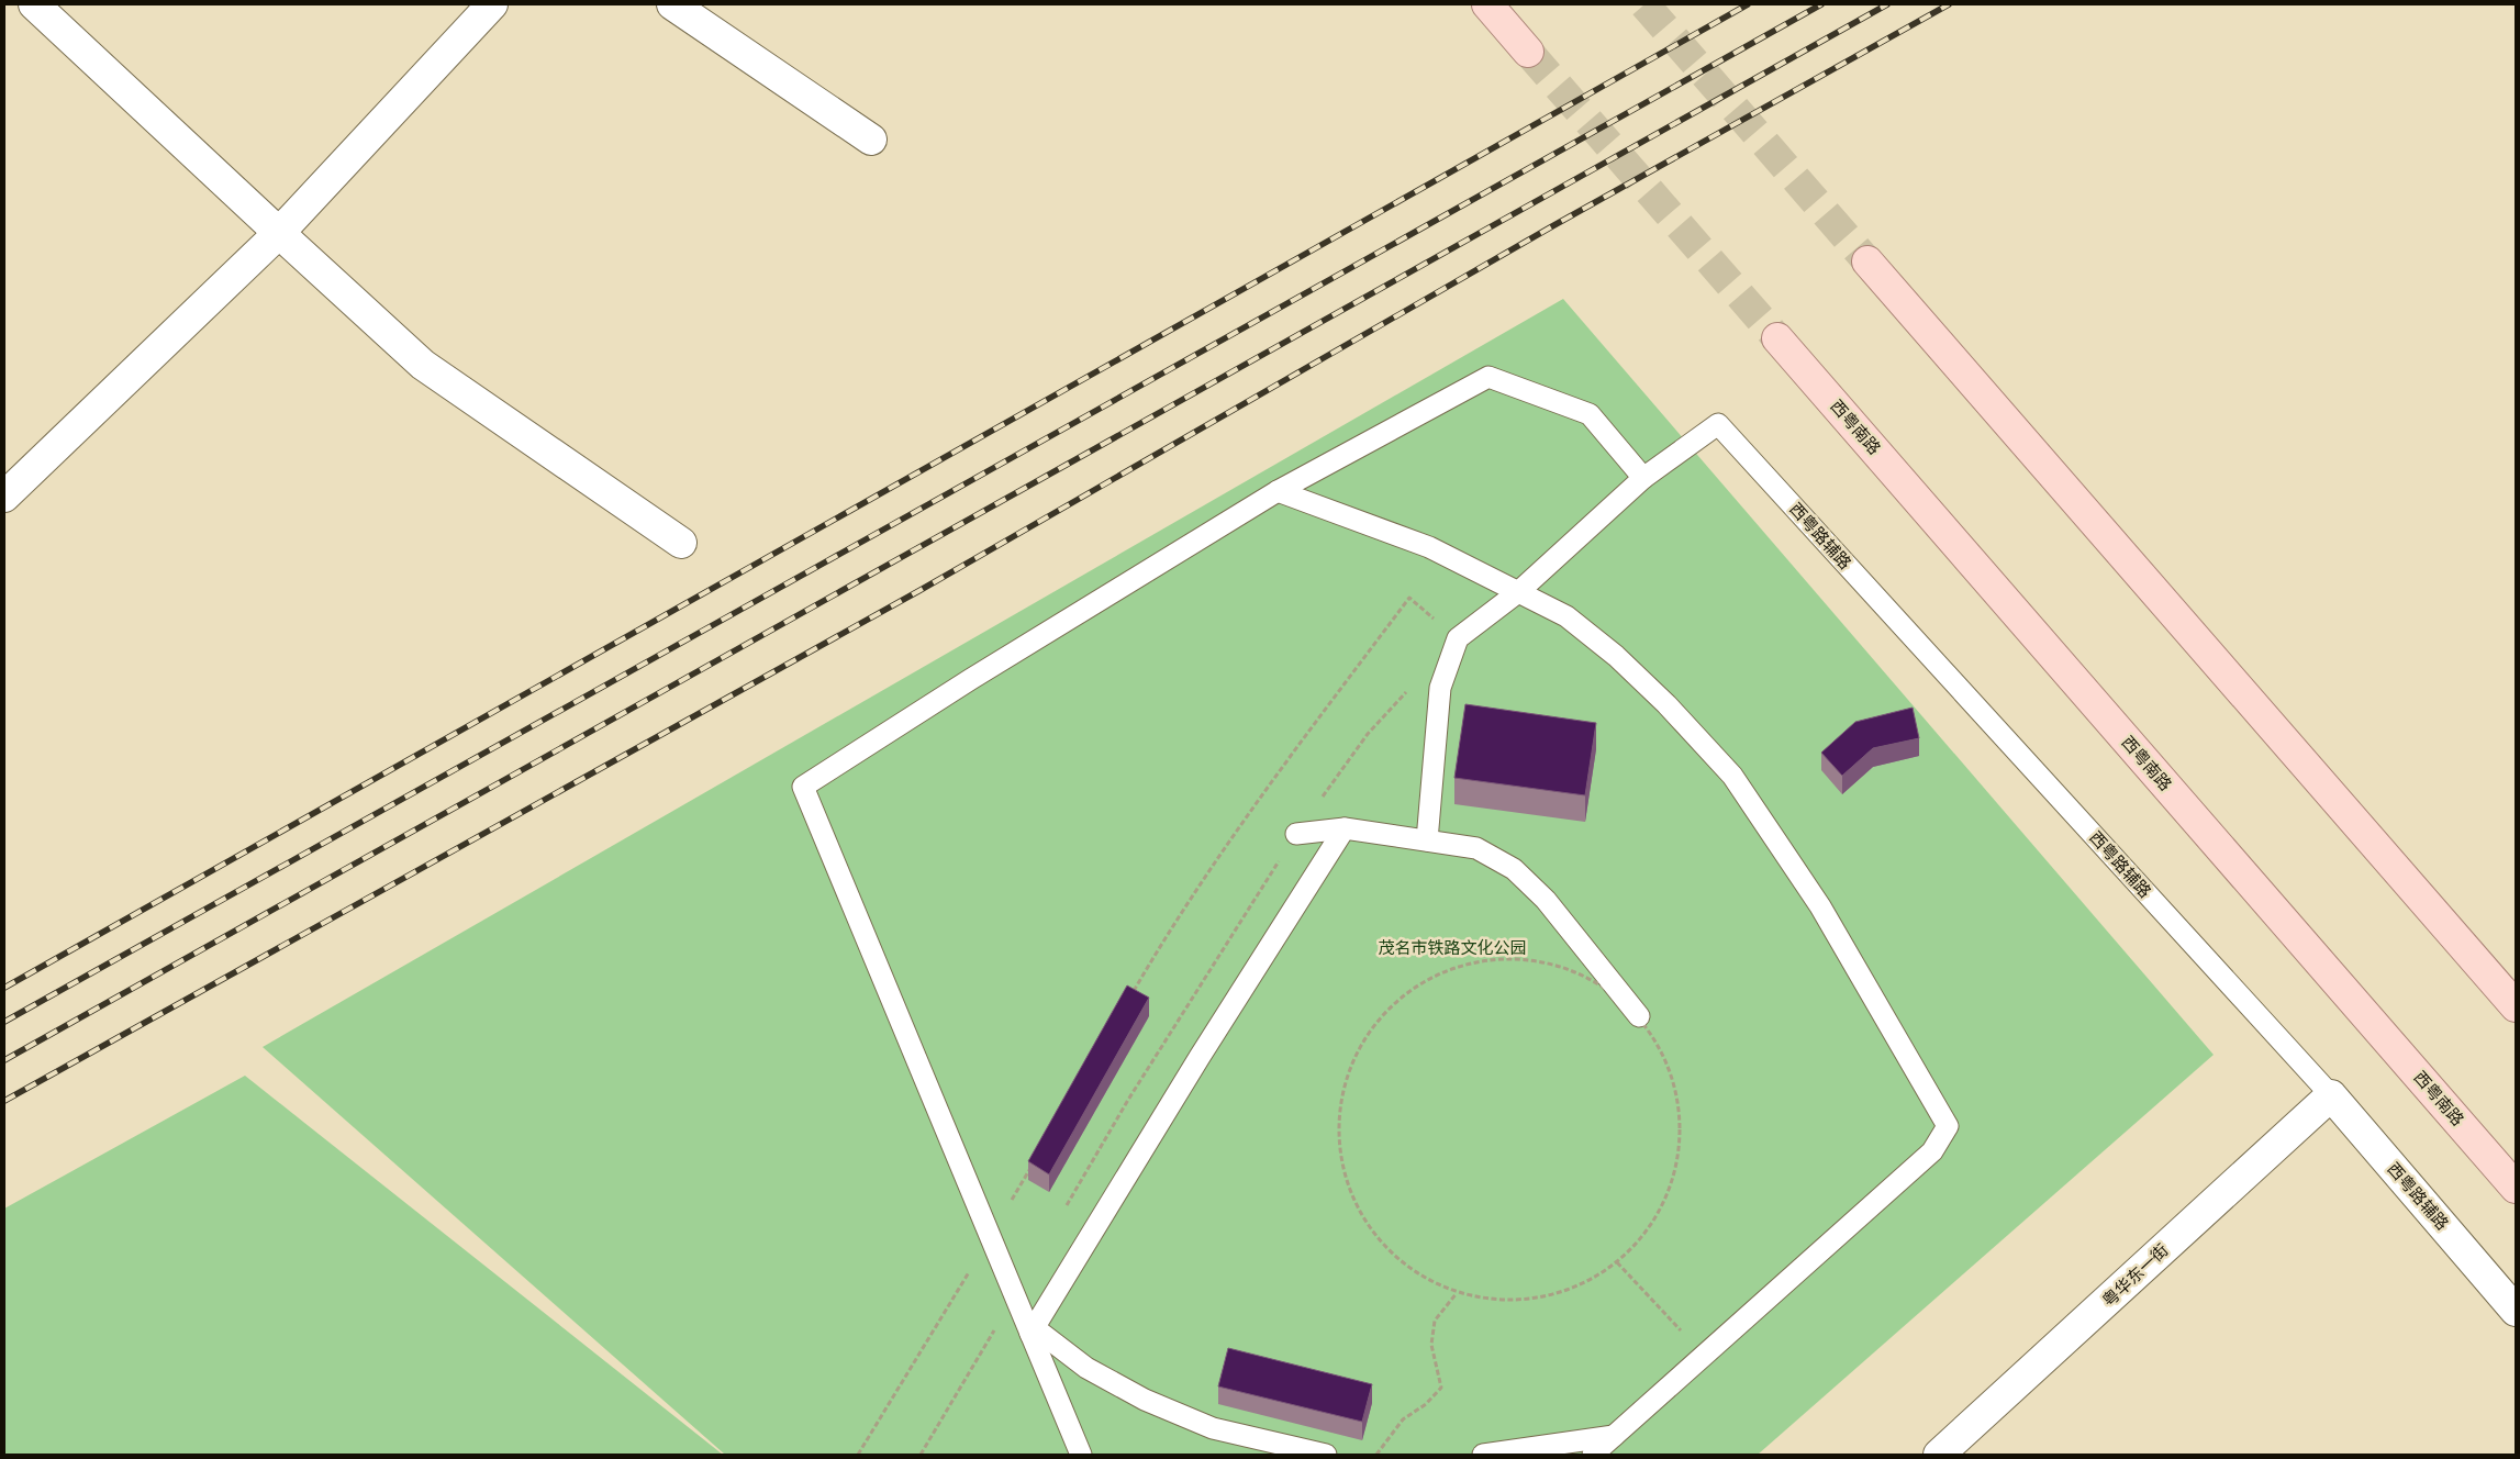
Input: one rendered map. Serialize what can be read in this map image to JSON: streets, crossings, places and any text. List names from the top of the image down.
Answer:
{
  "streets": {
    "main road": ["西粤南路"],
    "street": ["西粤路辅路", "粤华东一街"]
  },
  "crossings": [
    ["西粤路辅路", "粤华东一街"]
  ],
  "parks": ["茂名市铁路文化公园"]
}
